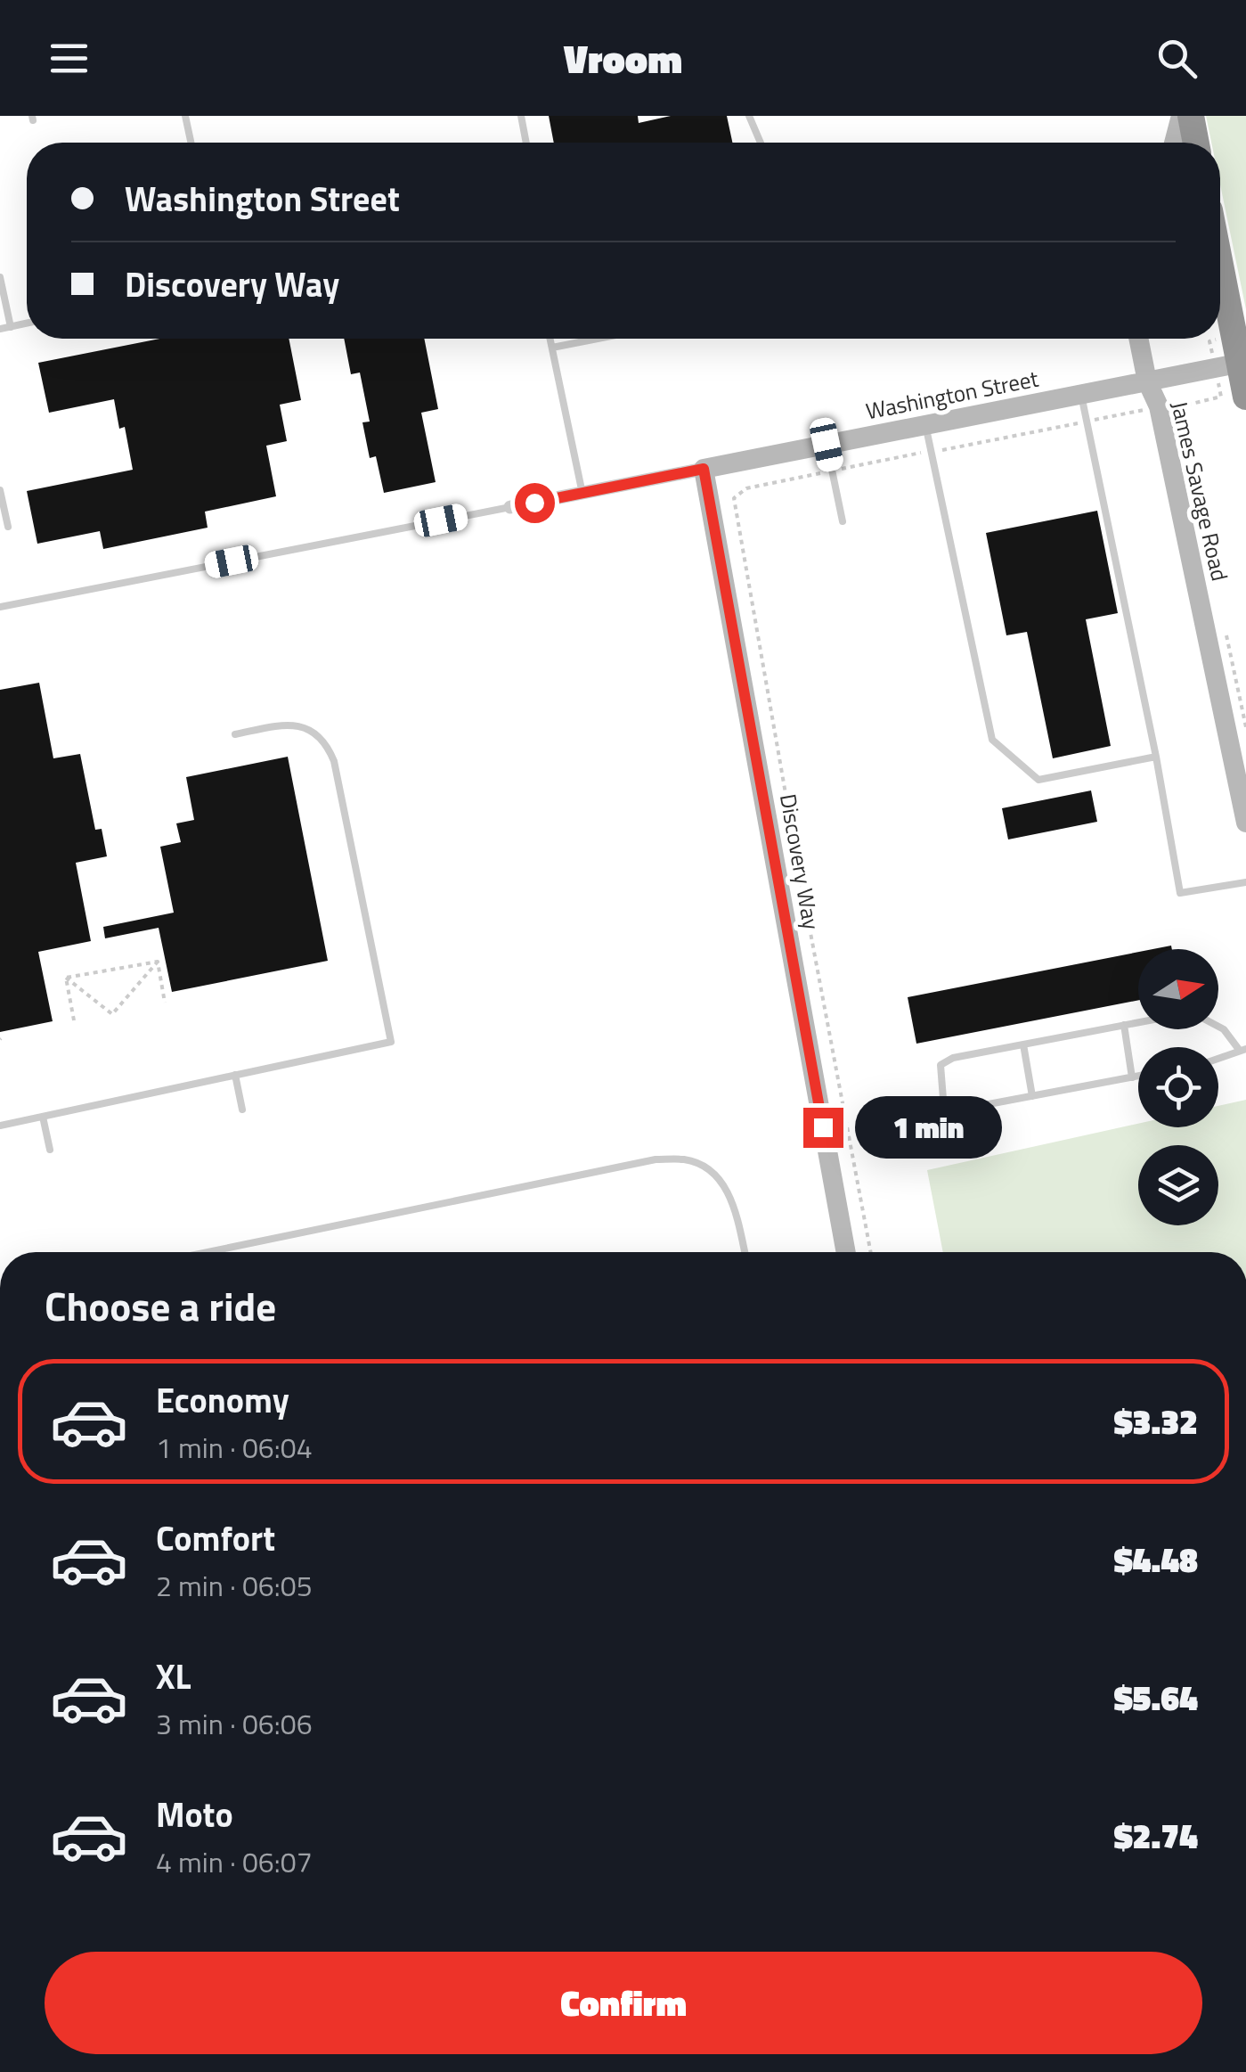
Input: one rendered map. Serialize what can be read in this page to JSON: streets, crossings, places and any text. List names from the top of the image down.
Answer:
{
  "streets": {
    "street": ["Washington Street", "James Savage Road", "Discovery Way"]
  },
  "crossings": [
    ["Washington Street", "James Savage Road"],
    ["Washington Street", "Discovery Way"]
  ],
  "north": "right",
  "page": {
    "header": "Vroom",
    "banner": ["Washington Street", "Discovery Way"],
    "bubble": "1 min",
    "heading": "Choose a ride",
    "list": [
      {
        "name": "Economy",
        "note": "1 min · 06:04",
        "value": "$3.32"
      },
      {
        "name": "Comfort",
        "note": "2 min · 06:05",
        "value": "$4.48"
      },
      {
        "name": "XL",
        "note": "3 min · 06:06",
        "value": "$5.64"
      },
      {
        "name": "Moto",
        "note": "4 min · 06:07",
        "value": "$2.74"
      }
    ],
    "buttons": "Confirm"
  }
}
